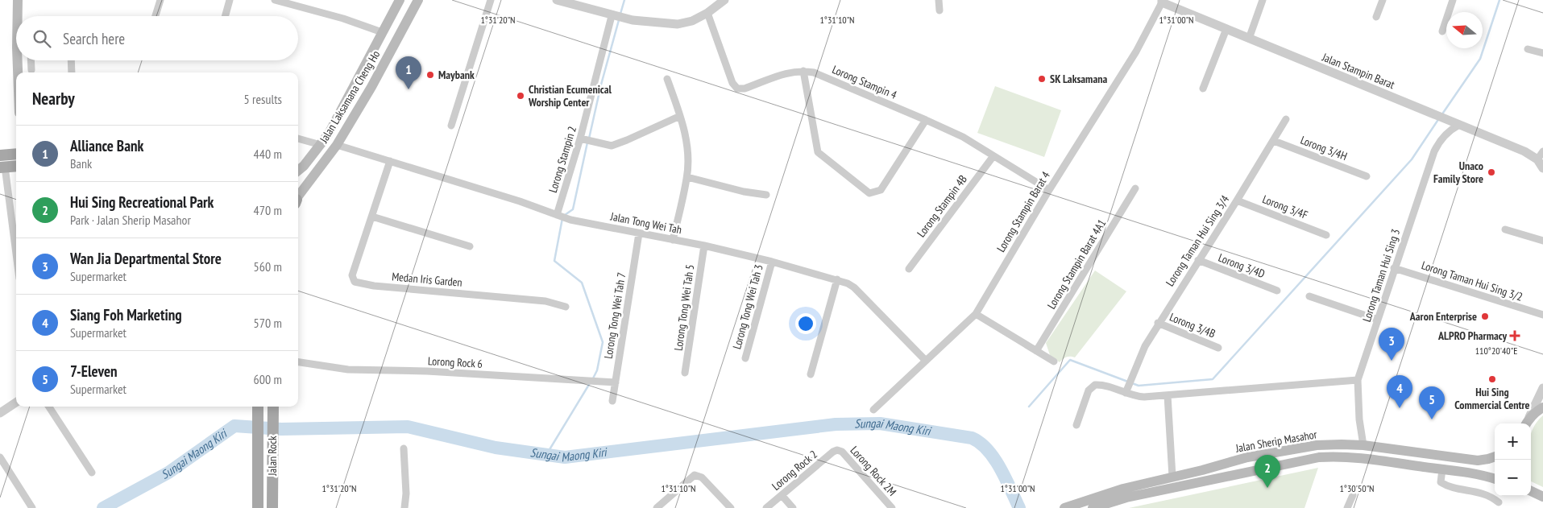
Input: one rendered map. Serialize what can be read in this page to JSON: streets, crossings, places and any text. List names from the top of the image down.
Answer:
{
  "streets": {
    "main road": ["Jalan Laksamana Cheng Ho", "Jalan Sherip Masahor", "Jalan Rock"],
    "street": [
      "Jalan Stampin Barat",
      "Lorong Stampin 4",
      "Lorong 3/4H",
      "Lorong Stampin 2",
      "Lorong Stampin 4B",
      "Lorong 3/4F",
      "Lorong Stampin Barat 4",
      "Jalan Tong Wei Tah",
      "Lorong Taman Hui Sing 3/4",
      "Lorong Stampin Barat 4A1",
      "Lorong 3/4D",
      "Lorong Taman Hui Sing 3",
      "Medan Iris Garden",
      "Lorong Taman Hui Sing 3/2",
      "Lorong Tong Wei Tah 3",
      "Lorong Tong Wei Tah 5",
      "Lorong Tong Wei Tah 7",
      "Lorong 3/4B",
      "Lorong Rock 6",
      "Lorong Rock 2",
      "Lorong Rock 2M"
    ]
  },
  "crossings": [
    ["Jalan Stampin Barat", "Lorong Stampin Barat 4"],
    ["Jalan Stampin Barat", "Lorong Taman Hui Sing 3"],
    ["Lorong Stampin 4", "Lorong Stampin 4B"],
    ["Lorong Stampin 4", "Lorong Stampin Barat 4"],
    ["Jalan Laksamana Cheng Ho", "Jalan Tong Wei Tah"],
    ["Lorong 3/4H", "Lorong Taman Hui Sing 3/4"],
    ["Lorong Stampin 2", "Jalan Tong Wei Tah"],
    ["Lorong 3/4F", "Lorong Taman Hui Sing 3/4"],
    ["Lorong Stampin Barat 4", "Jalan Tong Wei Tah"],
    ["Jalan Tong Wei Tah", "Medan Iris Garden"],
    ["Jalan Tong Wei Tah", "Lorong Tong Wei Tah 3"],
    ["Jalan Tong Wei Tah", "Lorong Tong Wei Tah 5"],
    ["Jalan Tong Wei Tah", "Lorong Tong Wei Tah 7"],
    ["Lorong Taman Hui Sing 3/4", "Lorong 3/4D"],
    ["Lorong Taman Hui Sing 3/4", "Lorong 3/4B"],
    ["Lorong Taman Hui Sing 3", "Lorong Taman Hui Sing 3/2"],
    ["Lorong Taman Hui Sing 3", "Jalan Sherip Masahor"],
    ["Lorong Tong Wei Tah 7", "Lorong Rock 6"],
    ["Lorong Rock 2", "Lorong Rock 2M"]
  ],
  "water": ["Sungai Maong Kiri"],
  "places": {
    "other": [
      "Maybank",
      "SK Laksamana",
      "Christian Ecumenical Worship Center",
      "Unaco Family Store",
      "Aaron Enterprise",
      "Hui Sing Commercial Centre"
    ],
    "health": ["ALPRO Pharmacy"]
  },
  "north": "left",
  "page": {
    "search": "Search here",
    "pins": [
      "1",
      "3",
      "4",
      "5",
      "2"
    ],
    "heading": ["Nearby", "5 results"],
    "list": [
      {
        "mark": "1",
        "name": "Alliance Bank",
        "note": "Bank",
        "value": "440 m"
      },
      {
        "mark": "2",
        "name": "Hui Sing Recreational Park",
        "note": "Park · Jalan Sherip Masahor",
        "value": "470 m"
      },
      {
        "mark": "3",
        "name": "Wan Jia Departmental Store",
        "note": "Supermarket",
        "value": "560 m"
      },
      {
        "mark": "4",
        "name": "Siang Foh Marketing",
        "note": "Supermarket",
        "value": "570 m"
      },
      {
        "mark": "5",
        "name": "7-Eleven",
        "note": "Supermarket",
        "value": "600 m"
      }
    ],
    "map_buttons": ["+", "−"]
  },
  "coordinates": [
    "1°31'20\"N",
    "1°31'10\"N",
    "1°31'00\"N",
    "110°20'40\"E",
    "1°30'50\"N"
  ]
}
